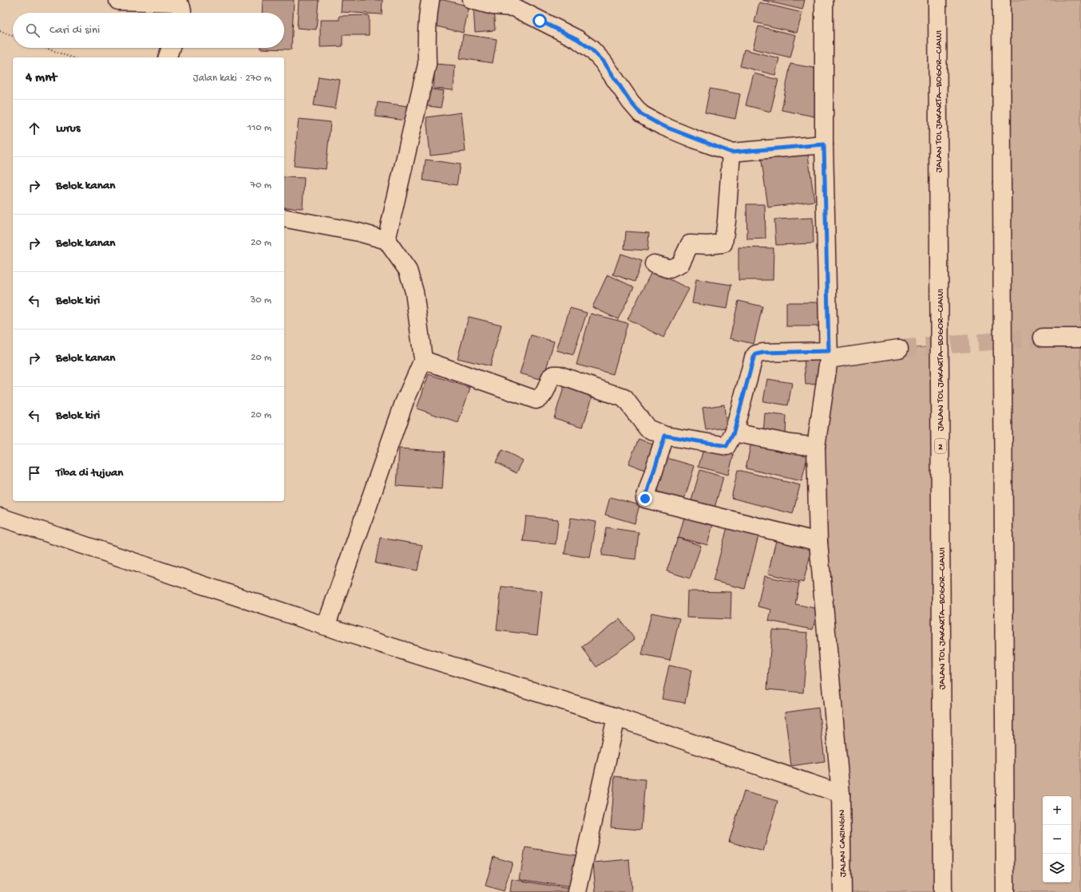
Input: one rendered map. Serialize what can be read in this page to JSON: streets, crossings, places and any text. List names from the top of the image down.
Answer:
{
  "streets": {
    "main road": ["JALAN TOL JAKARTA–BOGOR–CIAWI", "2", "JALAN CARINGIN"]
  },
  "page": {
    "search": "Cari di sini",
    "heading": ["4 mnt", "Jalan kaki · 270 m"],
    "list": [
      ["Lurus", "110 m"],
      ["Belok kanan", "70 m"],
      ["Belok kanan", "20 m"],
      ["Belok kiri", "30 m"],
      ["Belok kanan", "20 m"],
      ["Belok kiri", "20 m"],
      "Tiba di tujuan"
    ],
    "map_buttons": ["+", "−"]
  }
}
